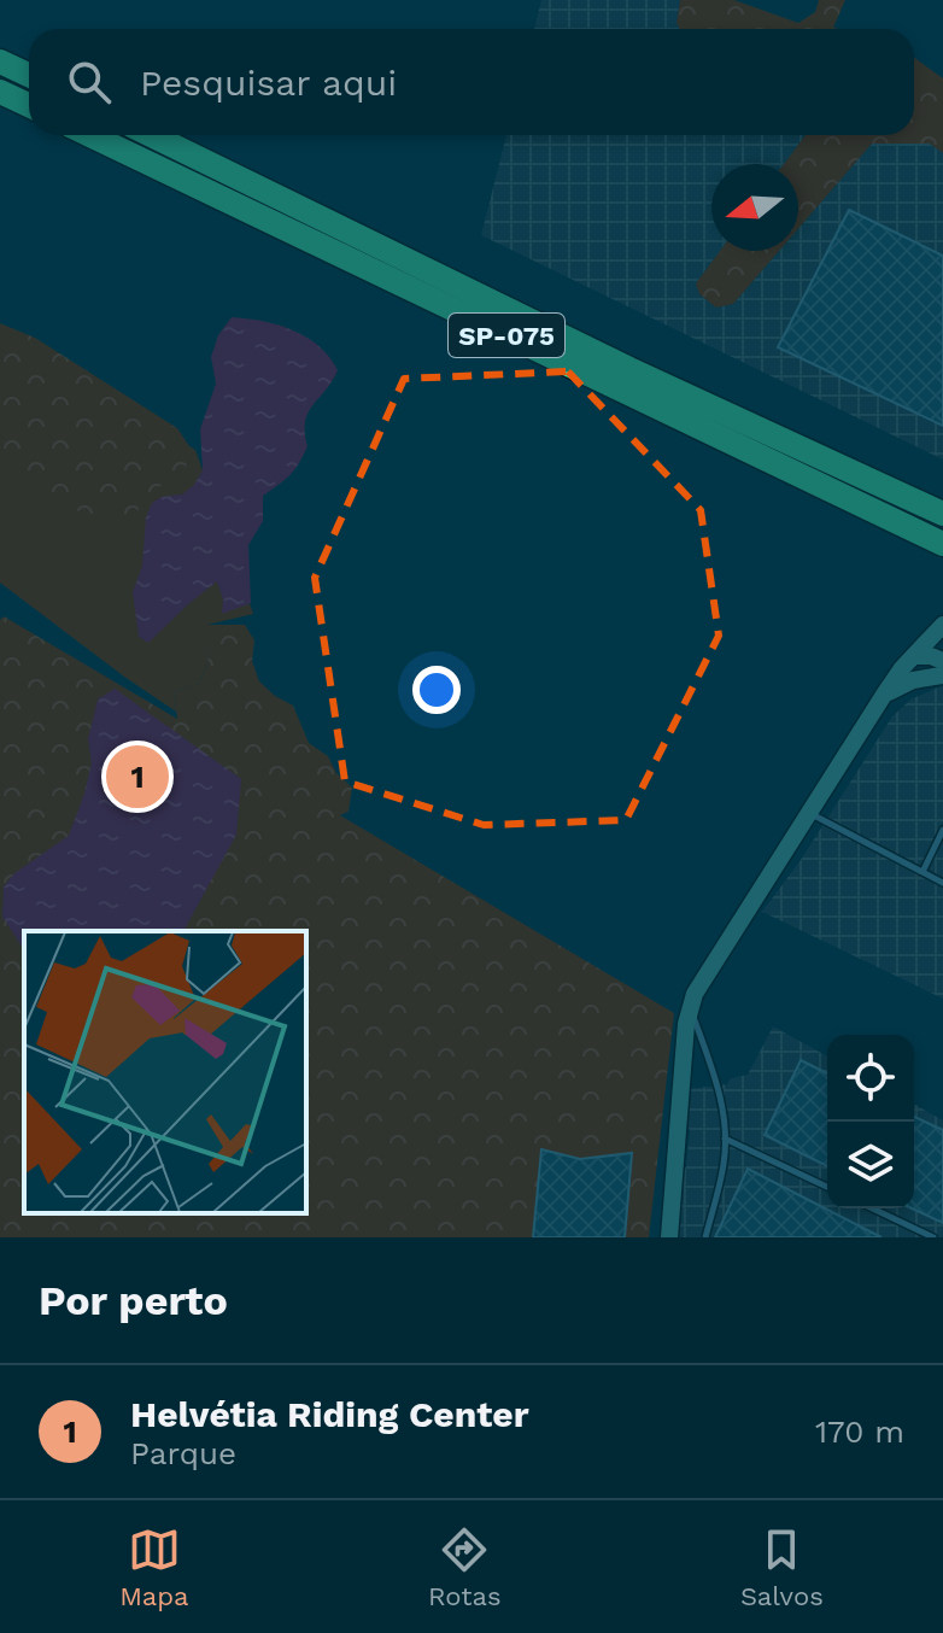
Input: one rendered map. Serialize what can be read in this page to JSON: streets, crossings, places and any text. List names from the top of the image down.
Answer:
{
  "streets": {
    "highway": ["SP-075"]
  },
  "north": "left",
  "page": {
    "search": "Pesquisar aqui",
    "pins": "1",
    "heading": "Por perto",
    "list": [
      {
        "mark": "1",
        "name": "Helvétia Riding Center",
        "note": "Parque",
        "value": "170 m"
      }
    ],
    "nav": ["Mapa", "Rotas", "Salvos"]
  }
}
